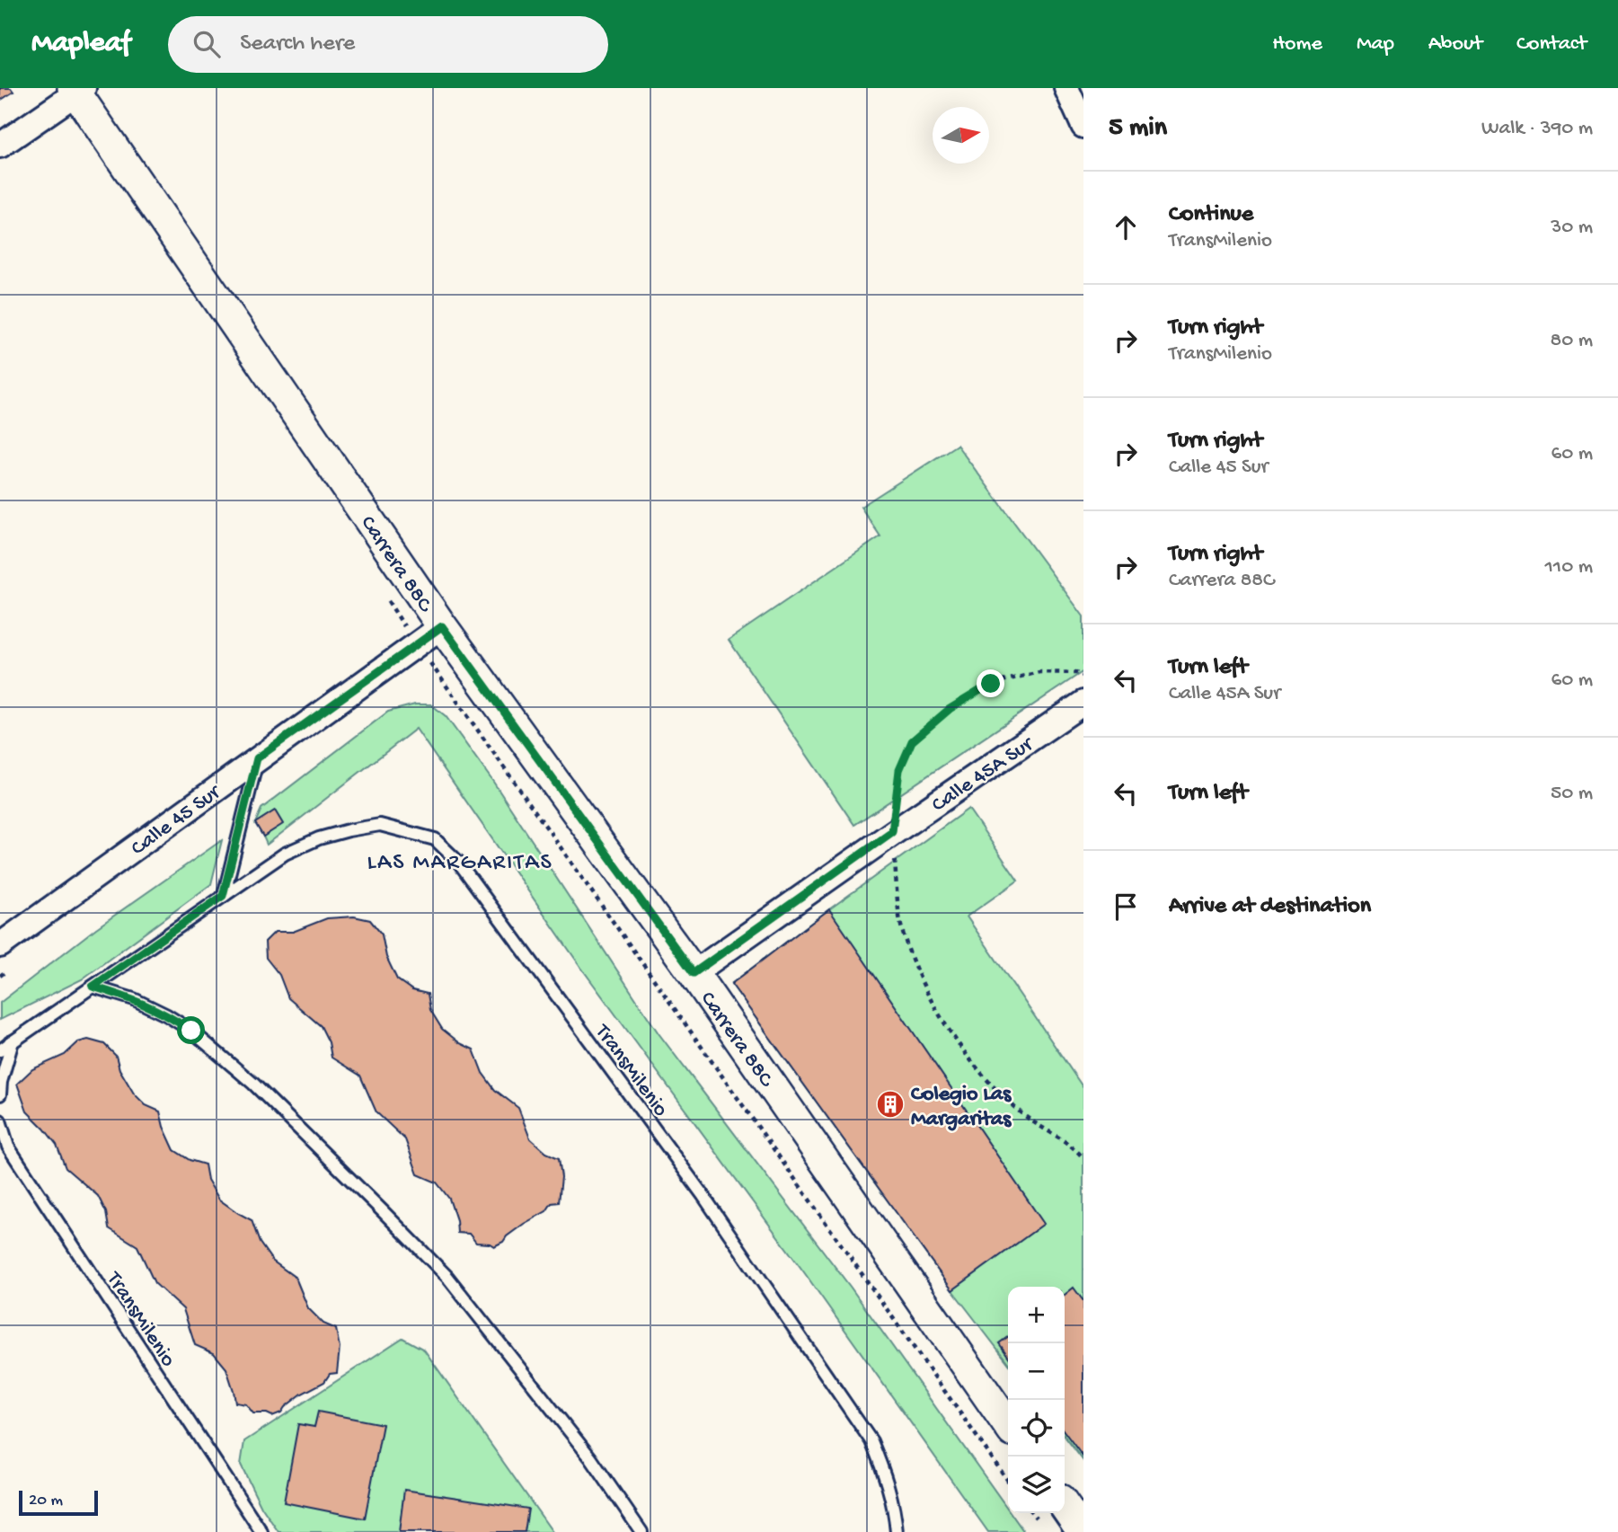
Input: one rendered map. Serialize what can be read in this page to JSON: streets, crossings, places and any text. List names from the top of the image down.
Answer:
{
  "streets": {
    "street": ["Carrera 88C", "Calle 45A Sur", "Calle 45 Sur"],
    "lane": ["TransMilenio"]
  },
  "crossings": [
    ["Carrera 88C", "Calle 45A Sur"],
    ["Carrera 88C", "Calle 45 Sur"]
  ],
  "districts": ["LAS MARGARITAS"],
  "places": {
    "building": ["Colegio Las Margaritas"]
  },
  "scale_bar": "20 m",
  "north": "right",
  "page": {
    "header": "Mapleaf",
    "search": "Search here",
    "nav": [
      "Home",
      "Map",
      "About",
      "Contact"
    ],
    "heading": ["5 min", "Walk · 390 m"],
    "list": [
      ["Continue", "TransMilenio", "30 m"],
      ["Turn right", "TransMilenio", "80 m"],
      ["Turn right", "Calle 45 Sur", "60 m"],
      ["Turn right", "Carrera 88C", "110 m"],
      ["Turn left", "Calle 45A Sur", "60 m"],
      ["Turn left", "50 m"],
      "Arrive at destination"
    ],
    "map_buttons": ["+", "−"],
    "scale": "20 m"
  }
}
